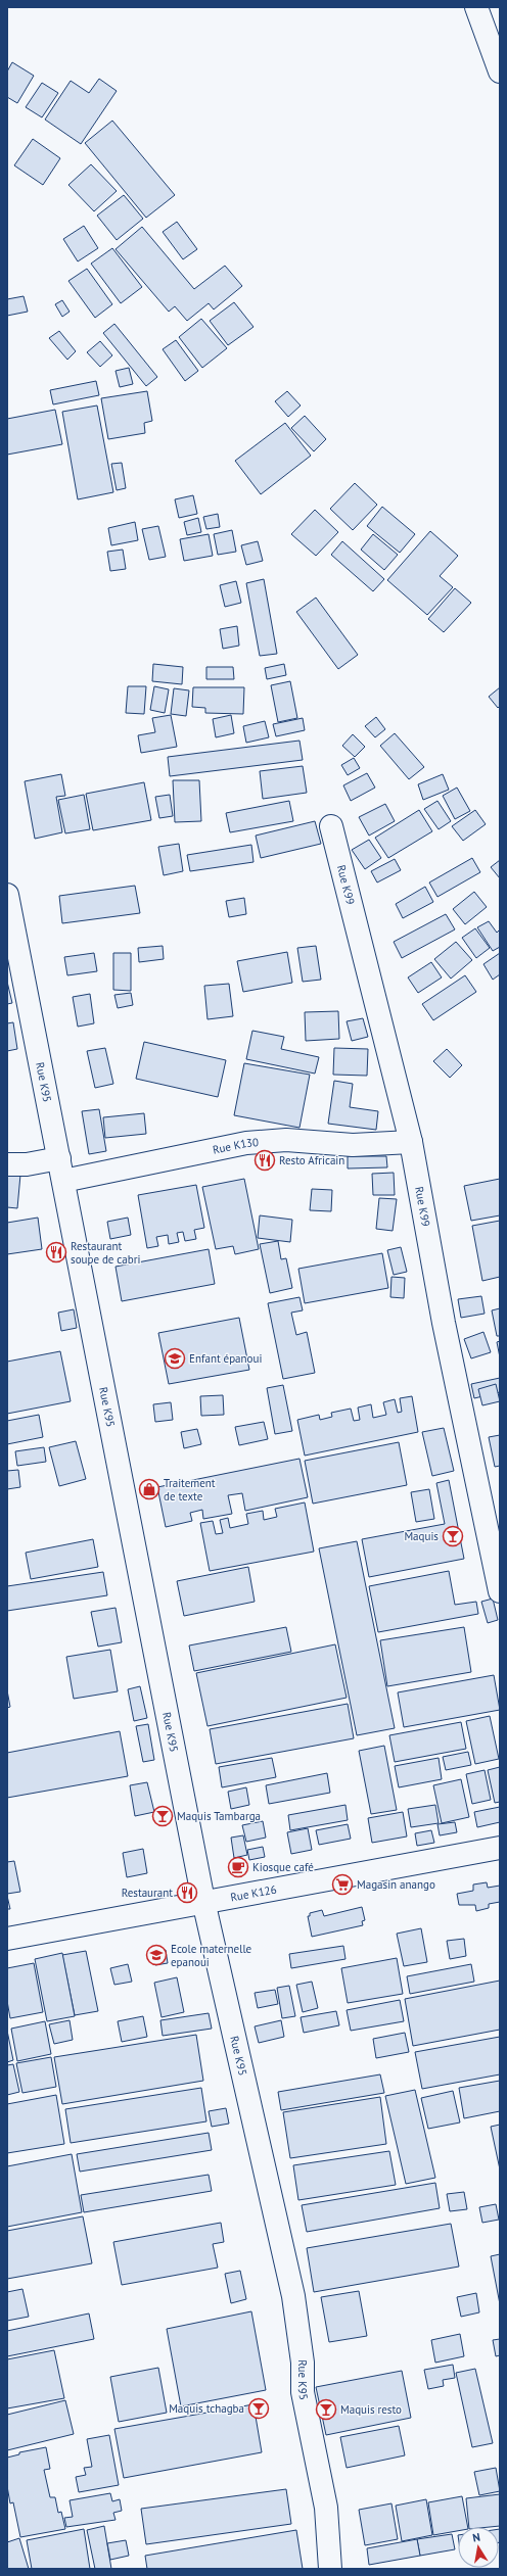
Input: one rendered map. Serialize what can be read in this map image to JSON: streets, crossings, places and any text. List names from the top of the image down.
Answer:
{
  "streets": {
    "street": [
      "Rue K99",
      "Rue K95",
      "Rue K130",
      "Rue K126"
    ]
  },
  "crossings": [
    ["Rue K99", "Rue K130"],
    ["Rue K95", "Rue K130"],
    ["Rue K95", "Rue K126"]
  ],
  "places": {
    "restaurant": ["Resto Africain", "Restaurant soupe de cabri", "Restaurant"],
    "school or university": ["Enfant épanoui", "Ecole maternelle epanoui"],
    "shop": ["Traitement de texte"],
    "bar": [
      "Maquis",
      "Maquis Tambarga",
      "Maquis tchagba",
      "Maquis resto"
    ],
    "cafe": ["Kiosque café"],
    "supermarket": ["Magasin anango"]
  },
  "north": "top"
}
